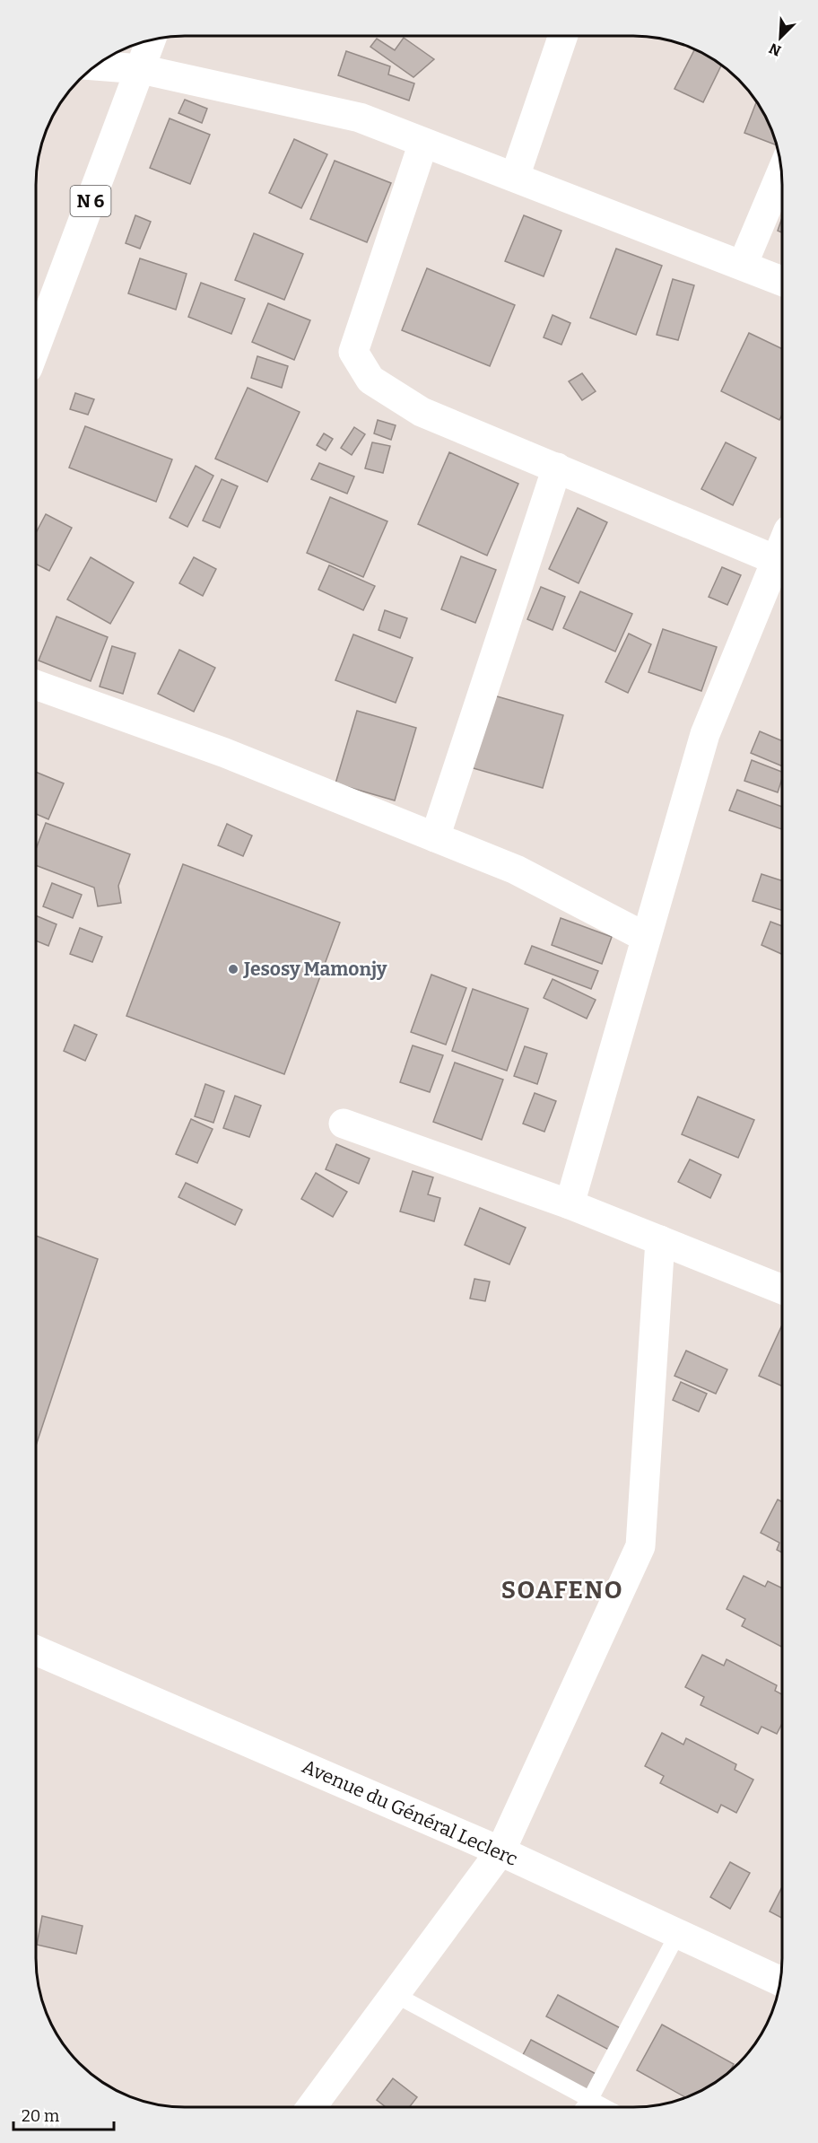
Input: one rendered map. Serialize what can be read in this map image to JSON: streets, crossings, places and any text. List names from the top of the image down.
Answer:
{
  "streets": {
    "street": ["N 6", "Avenue du Général Leclerc"]
  },
  "districts": ["SOAFENO"],
  "places": ["Jesosy Mamonjy"],
  "scale_bar": "20 m",
  "north": "bottom left"
}
